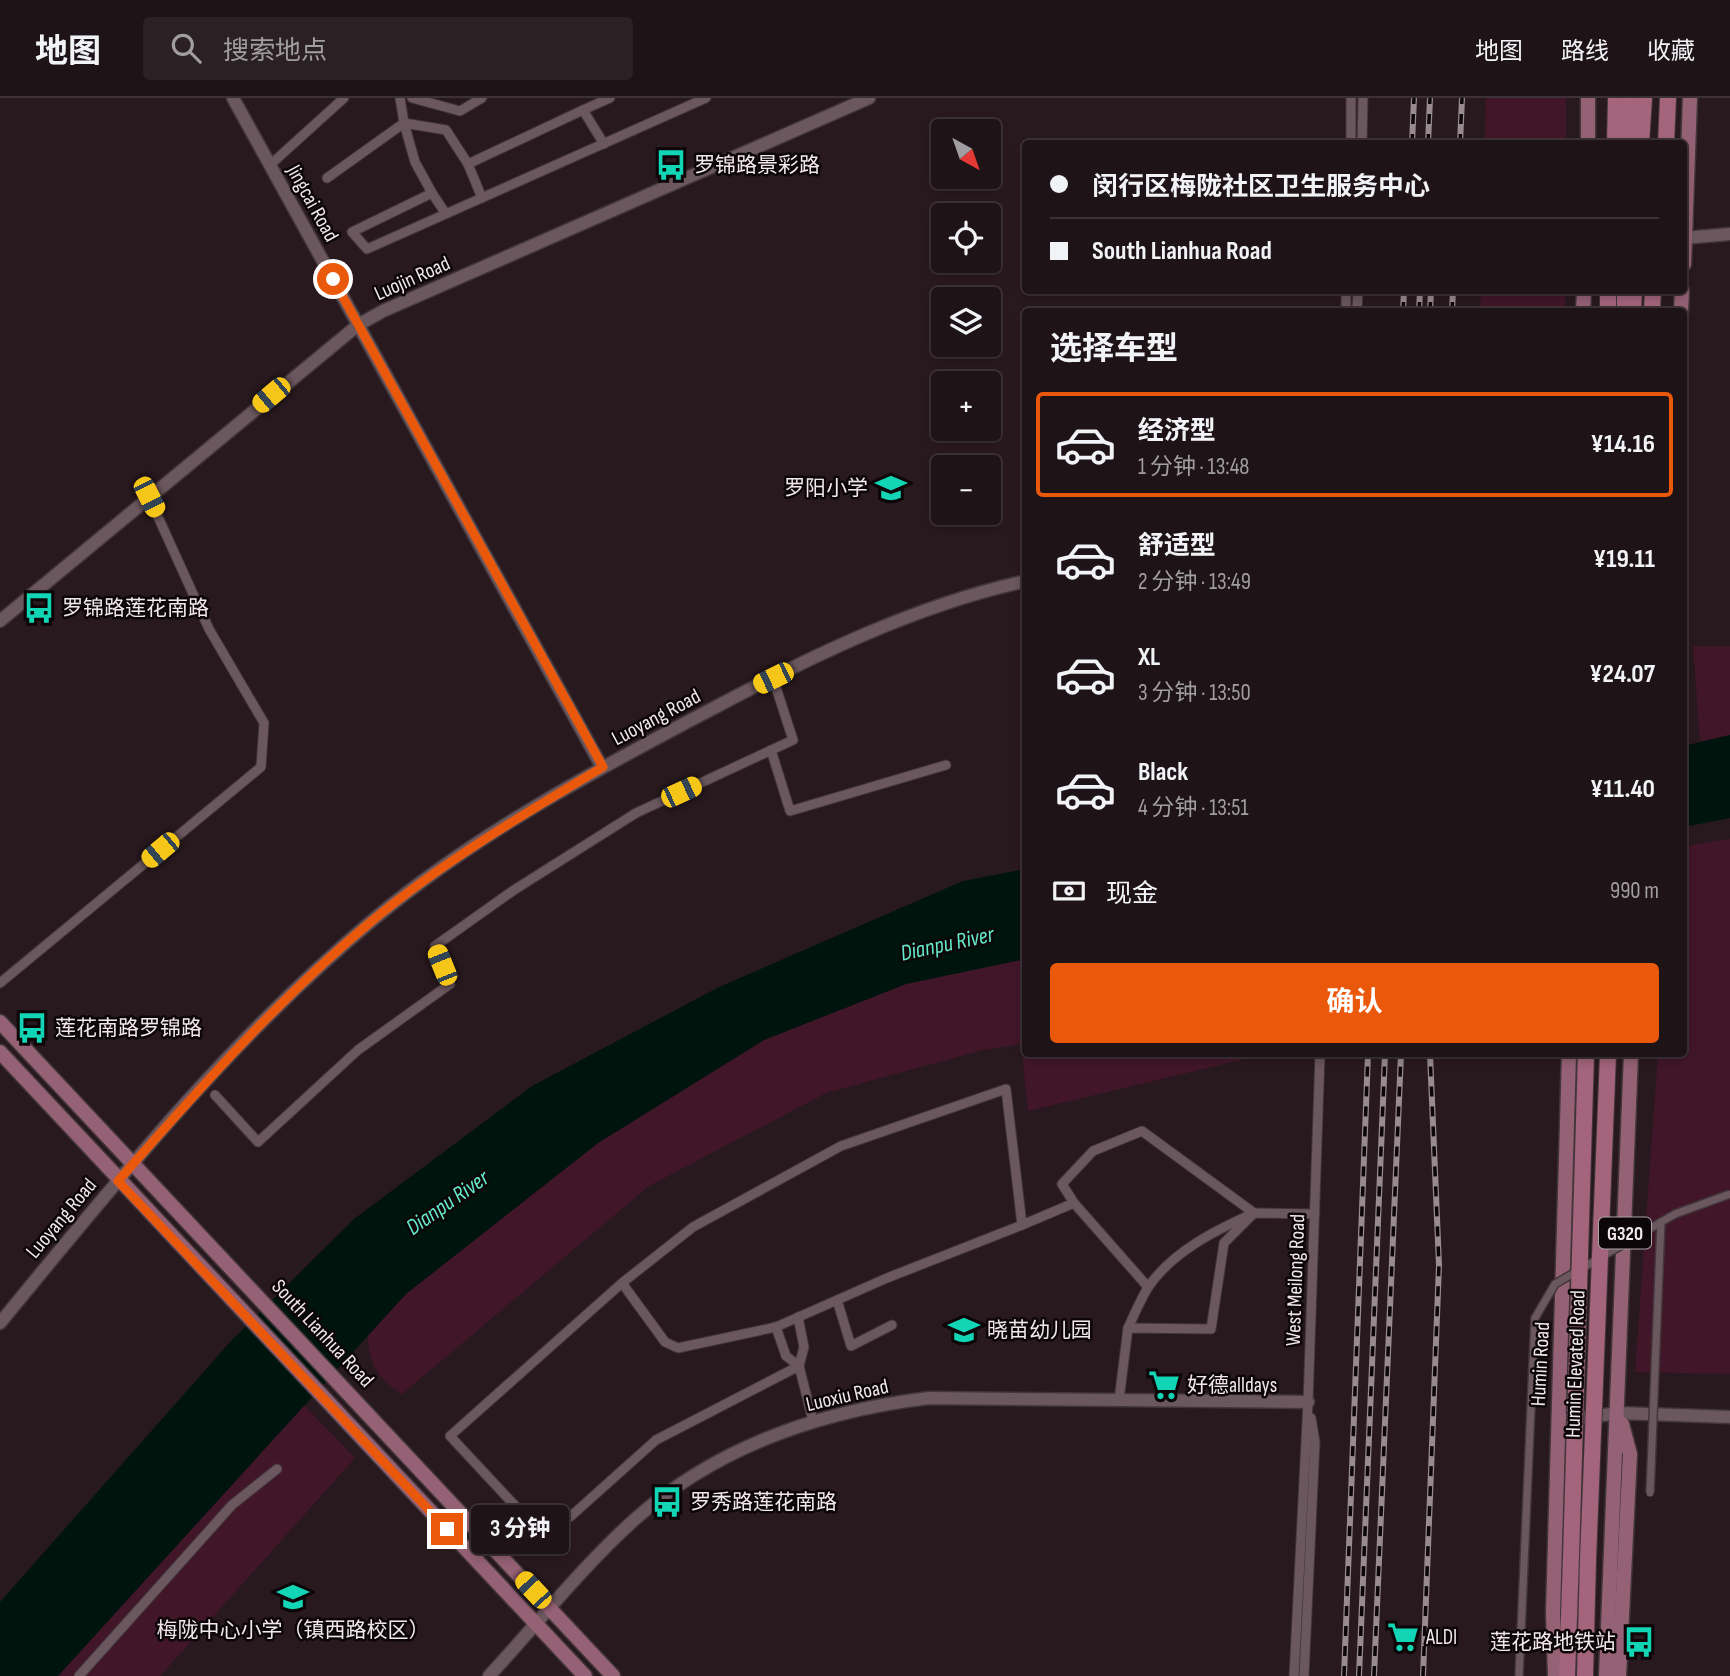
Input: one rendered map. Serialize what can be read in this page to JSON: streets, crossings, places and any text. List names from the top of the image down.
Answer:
{
  "streets": {
    "highway": ["Humin Elevated Road"],
    "main road": ["G320", "South Lianhua Road", "Humin Road"],
    "street": [
      "Jingcai Road",
      "Luojin Road",
      "Luoyang Road",
      "West Meilong Road",
      "Luoxiu Road"
    ]
  },
  "crossings": [
    ["Jingcai Road", "Luojin Road"],
    ["Jingcai Road", "Luoyang Road"],
    ["Luoyang Road", "South Lianhua Road"],
    ["West Meilong Road", "Luoxiu Road"],
    ["South Lianhua Road", "Luoxiu Road"]
  ],
  "water": ["Dianpu River"],
  "places": {
    "bus stop": [
      "罗锦路景彩路",
      "罗锦路莲花南路",
      "莲花南路罗锦路",
      "罗秀路莲花南路",
      "莲花路地铁站"
    ],
    "school or university": ["罗阳小学", "晓苗幼儿园", "梅陇中心小学（镇西路校区）"],
    "supermarket": ["好德alldays", "ALDI"]
  },
  "north": "bottom right",
  "page": {
    "header": "地图",
    "search": "搜索地点",
    "nav": ["地图", "路线", "收藏"],
    "map_buttons": ["+", "−"],
    "banner": ["闵行区梅陇社区卫生服务中心", "South Lianhua Road"],
    "heading": "选择车型",
    "list": [
      {
        "name": "经济型",
        "note": "1 分钟 · 13:48",
        "value": "¥14.16"
      },
      {
        "name": "舒适型",
        "note": "2 分钟 · 13:49",
        "value": "¥19.11"
      },
      {
        "name": "XL",
        "note": "3 分钟 · 13:50",
        "value": "¥24.07"
      },
      {
        "name": "Black",
        "note": "4 分钟 · 13:51",
        "value": "¥11.40"
      }
    ],
    "pay": ["现金", "990 m"],
    "buttons": "确认",
    "bubble": "3 分钟"
  }
}
